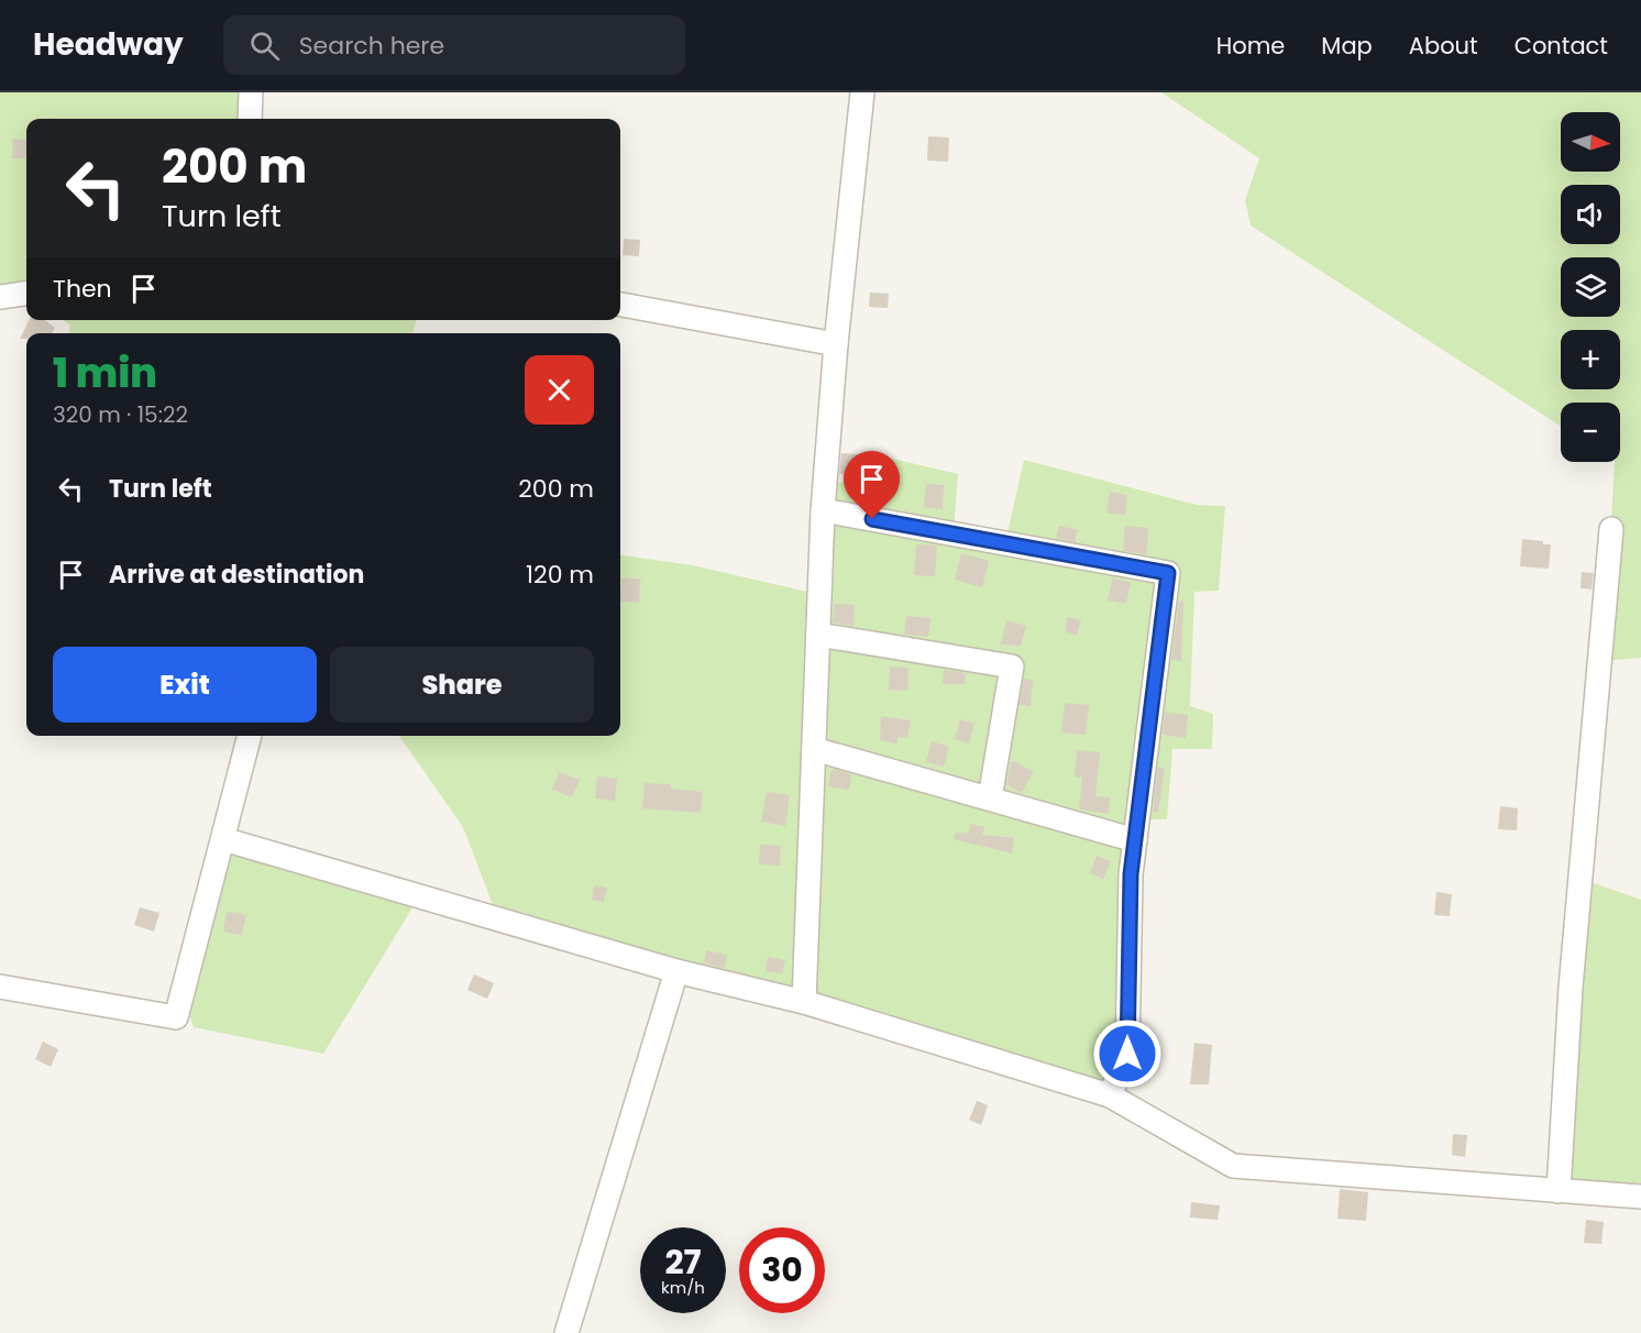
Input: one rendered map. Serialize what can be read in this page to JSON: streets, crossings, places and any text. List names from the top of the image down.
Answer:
{
  "north": "right",
  "page": {
    "header": "Headway",
    "search": "Search here",
    "nav": [
      "Home",
      "Map",
      "About",
      "Contact"
    ],
    "map_buttons": ["+", "−"],
    "turn": ["200 m", "Turn left"],
    "then": "Then",
    "heading": ["1 min", "320 m · 15:22"],
    "list": [
      {
        "name": "Turn left",
        "value": "200 m"
      },
      {
        "name": "Arrive at destination",
        "value": "120 m"
      }
    ],
    "buttons": ["Exit", "Share"],
    "speed": "27 km/h",
    "limit": "30"
  }
}
